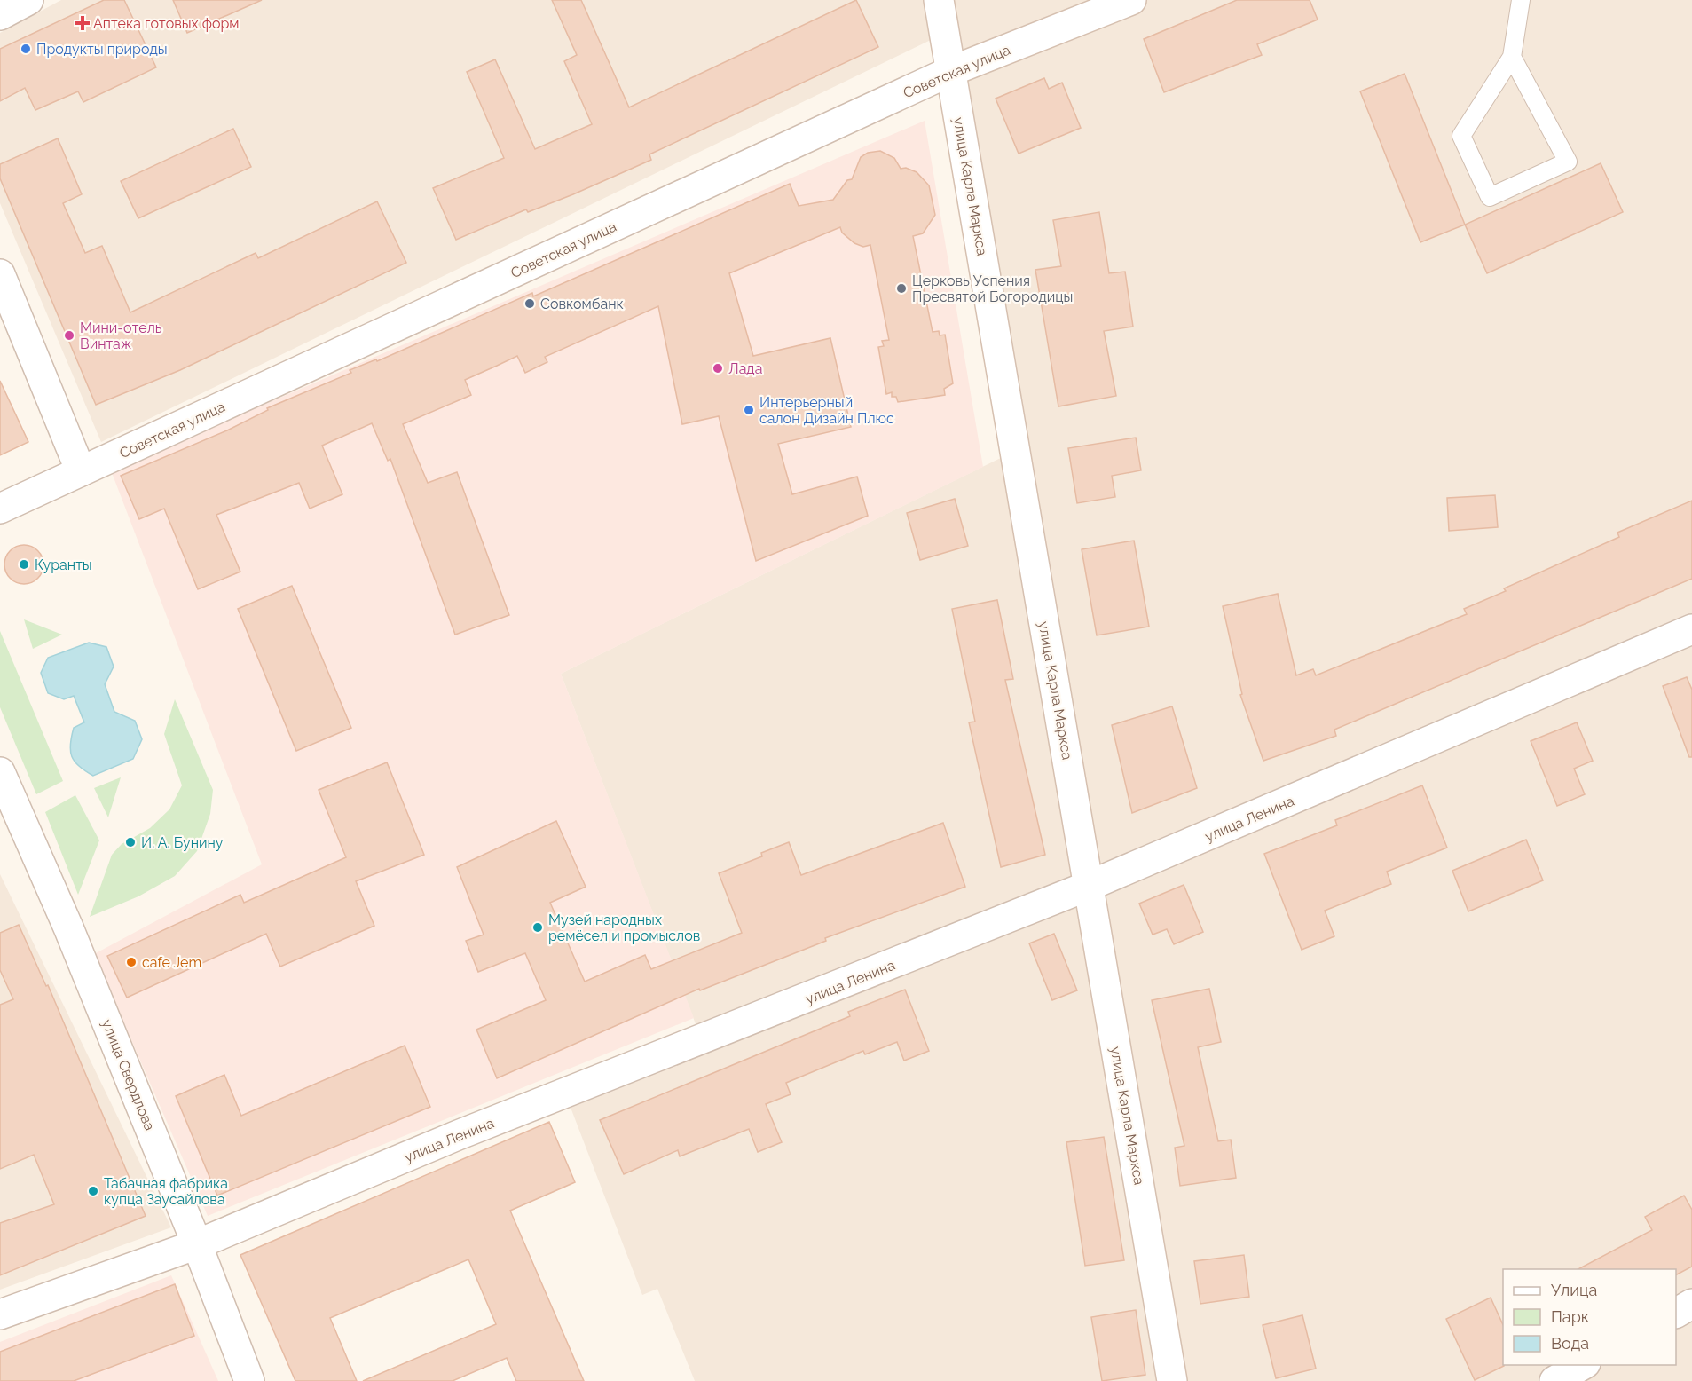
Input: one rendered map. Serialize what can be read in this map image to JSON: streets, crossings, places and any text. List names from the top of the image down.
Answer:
{
  "streets": {
    "street": [
      "Советская улица",
      "улица Карла Маркса",
      "улица Ленина",
      "улица Свердлова"
    ]
  },
  "crossings": [
    ["Советская улица", "улица Карла Маркса"],
    ["улица Карла Маркса", "улица Ленина"],
    ["улица Ленина", "улица Свердлова"]
  ],
  "places": {
    "health": ["Аптека готовых форм"],
    "other": [
      "Продукты природы",
      "Церковь Успения Пресвятой Богородицы",
      "Совкомбанк",
      "Мини-отель Винтаж",
      "Лада",
      "Интерьерный салон Дизайн Плюс",
      "Куранты",
      "И. А. Бунину",
      "Музей народных ремёсел и промыслов",
      "cafe Jem",
      "Табачная фабрика купца Заусайлова"
    ]
  },
  "legend": ["Улица", "Парк", "Вода"]
}
